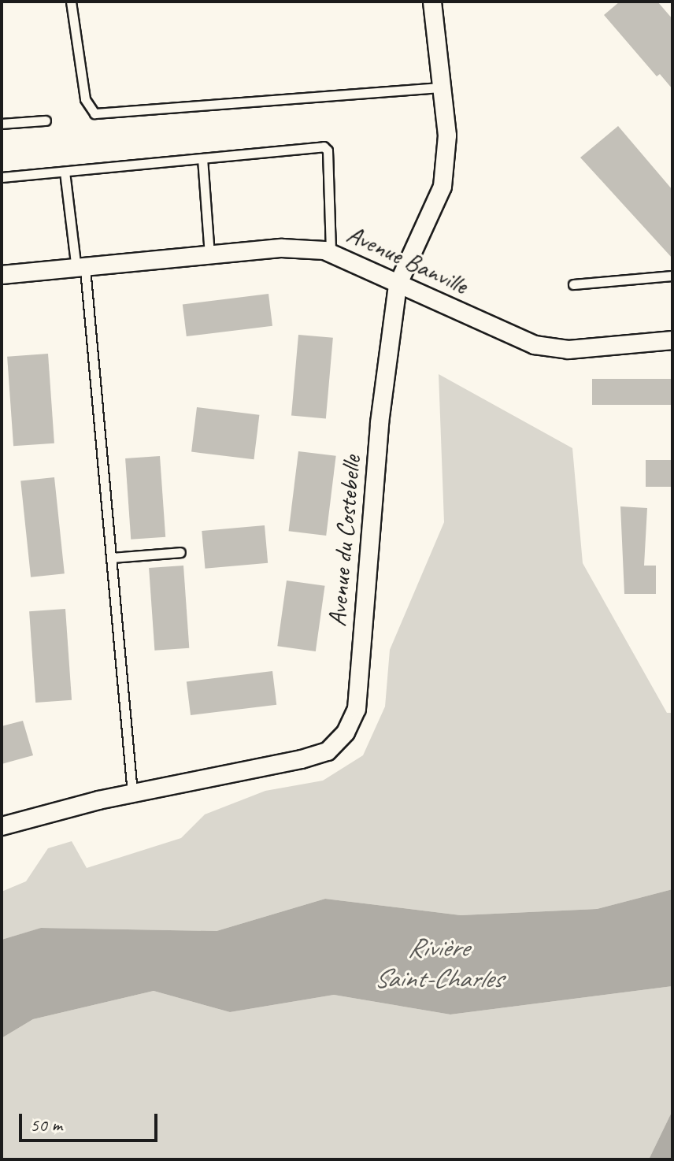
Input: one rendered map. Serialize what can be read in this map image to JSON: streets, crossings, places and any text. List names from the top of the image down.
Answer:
{
  "streets": {
    "street": ["Avenue Banville", "Avenue du Costebelle"]
  },
  "crossings": [
    ["Avenue Banville", "Avenue du Costebelle"]
  ],
  "water": ["Rivière Saint-Charles"],
  "scale_bar": "50 m"
}
